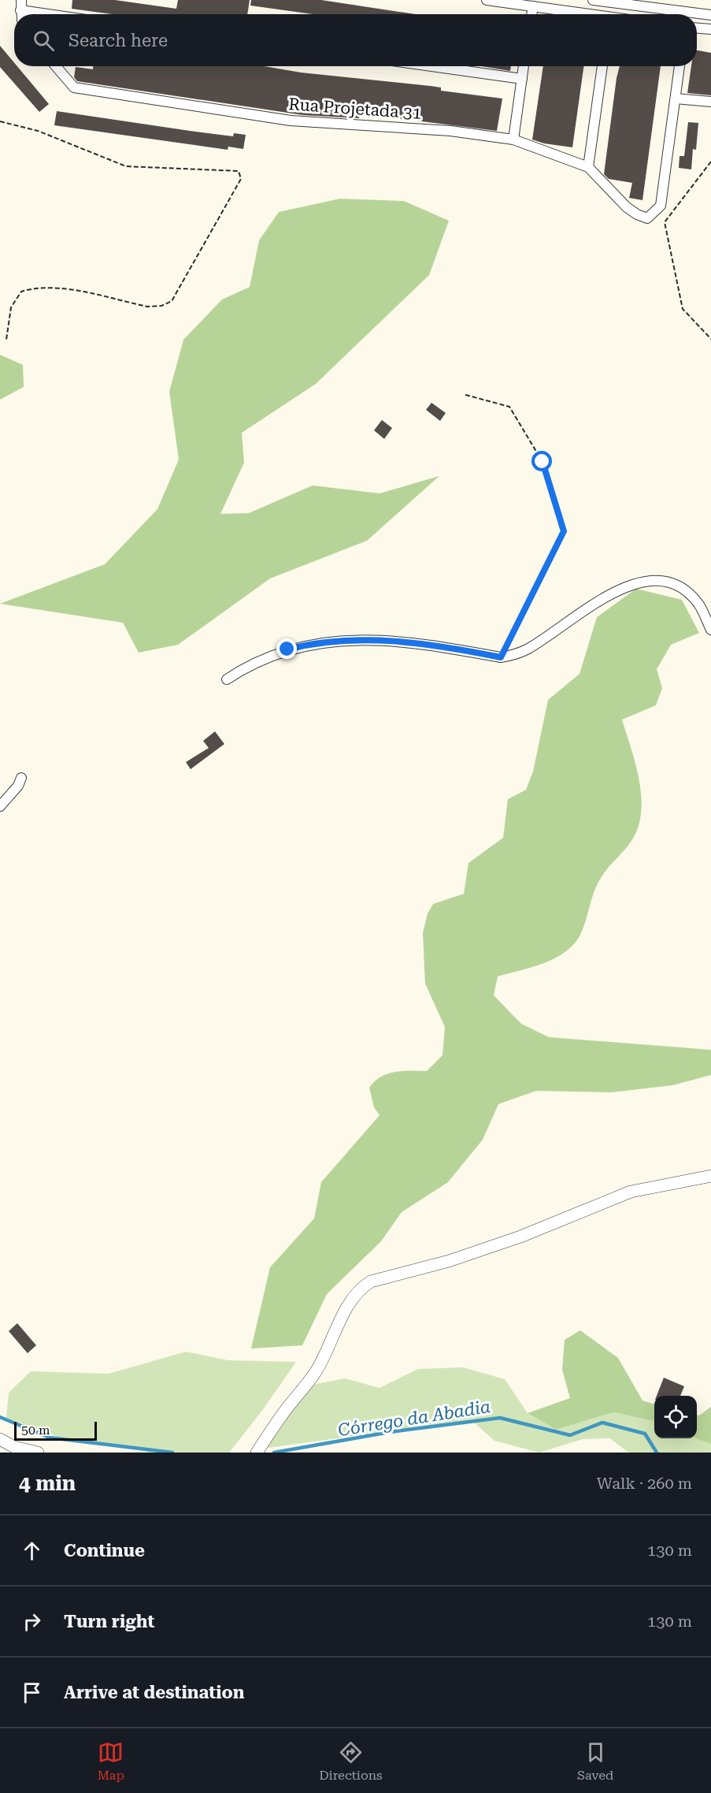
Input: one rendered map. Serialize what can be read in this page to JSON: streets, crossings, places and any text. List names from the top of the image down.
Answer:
{
  "streets": {
    "street": ["Rua Projetada 31"]
  },
  "water": ["Córrego da Abadia"],
  "scale_bar": "50 m",
  "page": {
    "search": "Search here",
    "scale": "50 m",
    "heading": ["4 min", "Walk · 260 m"],
    "list": [
      ["Continue", "130 m"],
      ["Turn right", "130 m"],
      "Arrive at destination"
    ],
    "nav": ["Map", "Directions", "Saved"]
  }
}
